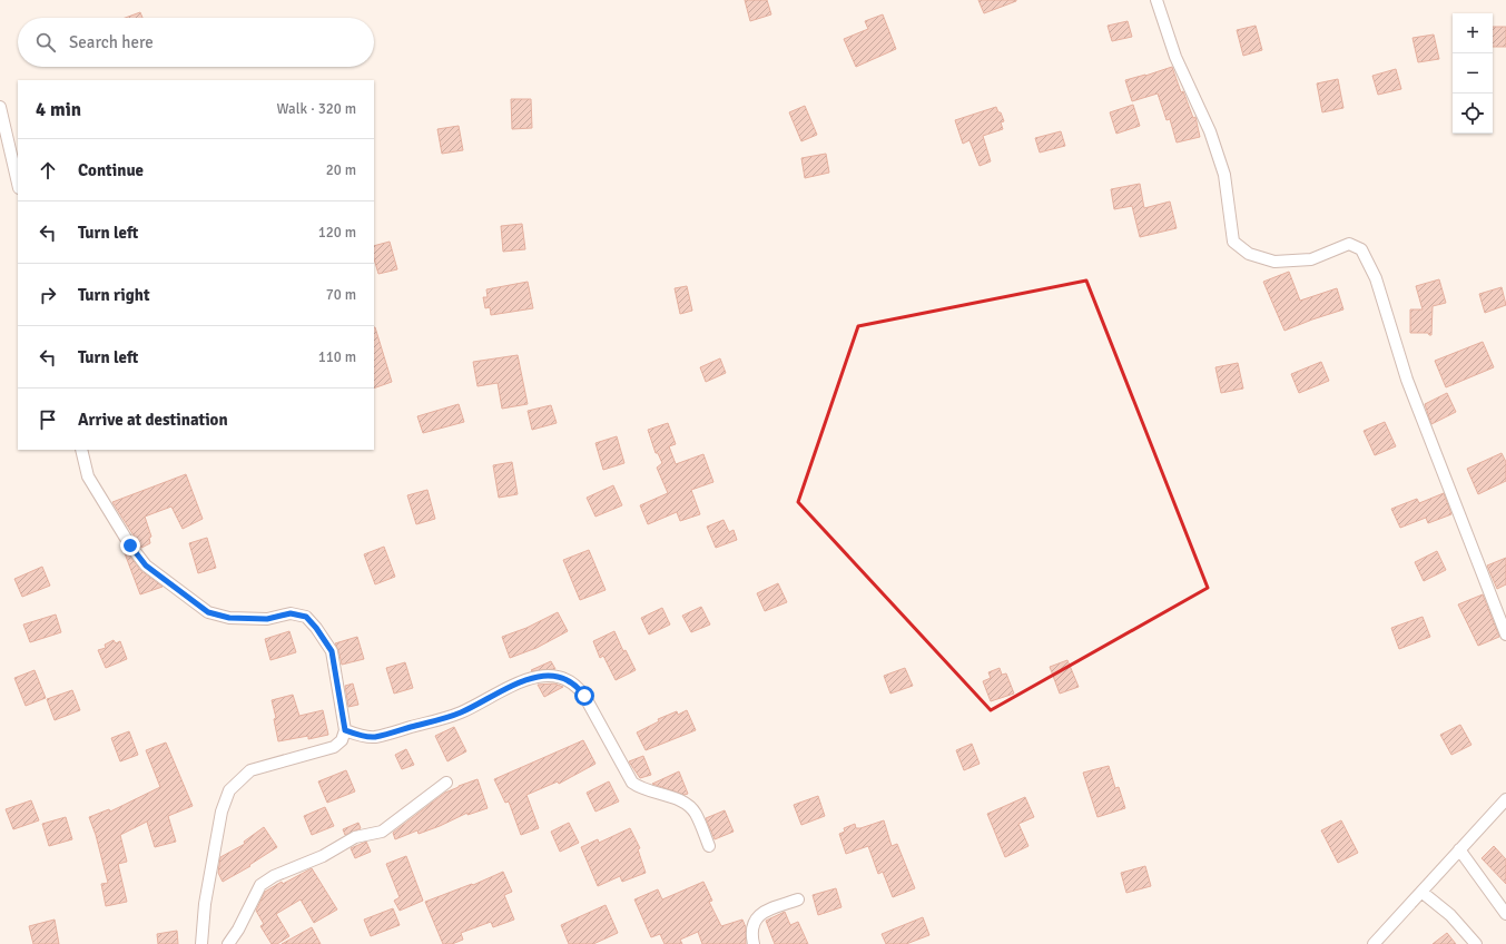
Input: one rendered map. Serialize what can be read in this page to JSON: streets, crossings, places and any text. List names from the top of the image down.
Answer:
{
  "page": {
    "map_buttons": ["+", "−"],
    "search": "Search here",
    "heading": ["4 min", "Walk · 320 m"],
    "list": [
      ["Continue", "20 m"],
      ["Turn left", "120 m"],
      ["Turn right", "70 m"],
      ["Turn left", "110 m"],
      "Arrive at destination"
    ]
  }
}
